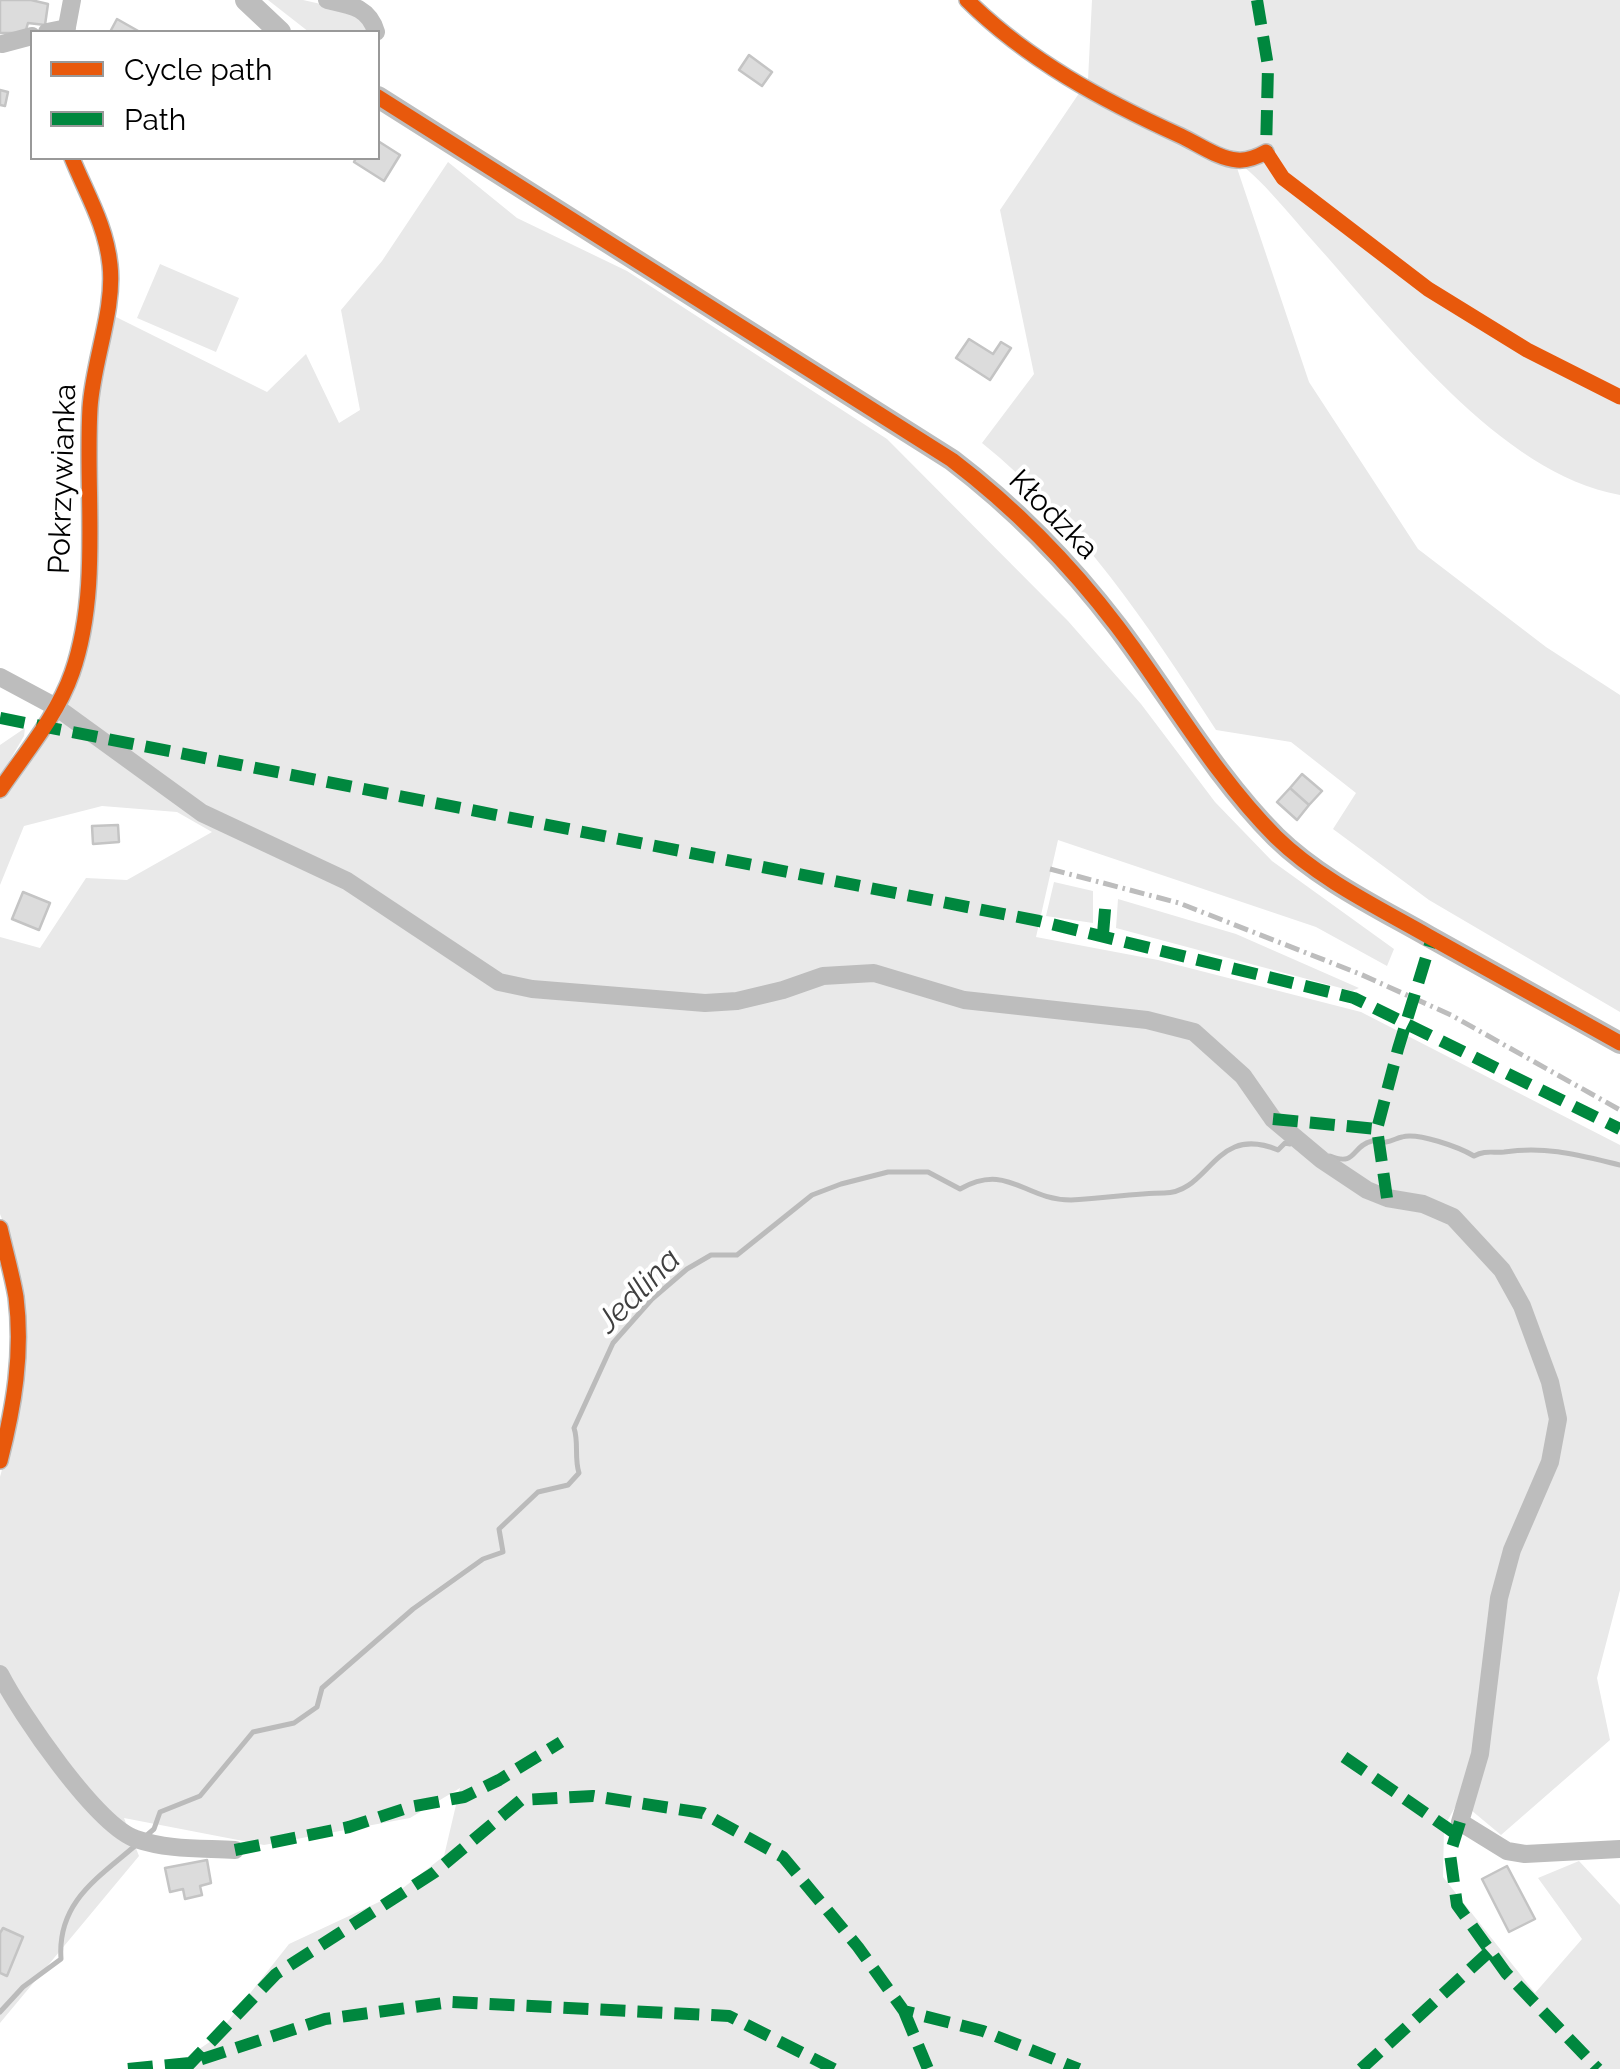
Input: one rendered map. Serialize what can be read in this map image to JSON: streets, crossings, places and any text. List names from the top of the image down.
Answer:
{
  "streets": {
    "main road": ["Kłodzka"],
    "street": ["Pokrzywianka"]
  },
  "water": ["Jedlina"],
  "legend": ["Cycle path", "Path"]
}
